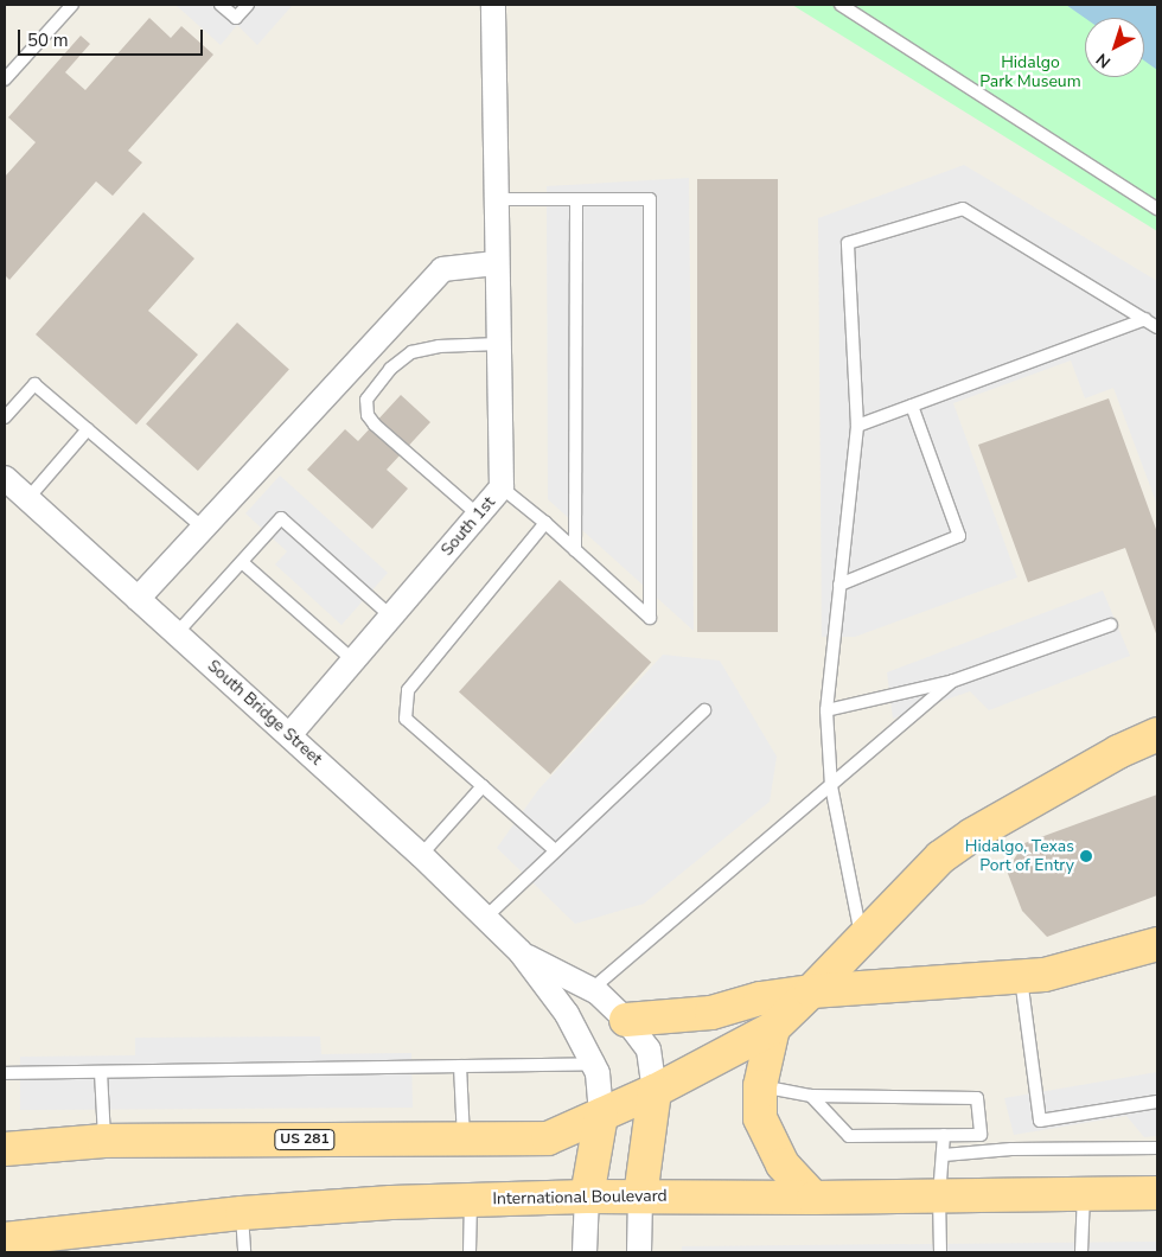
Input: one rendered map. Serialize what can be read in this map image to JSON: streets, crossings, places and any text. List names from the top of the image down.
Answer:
{
  "streets": {
    "main road": ["US 281", "International Boulevard"],
    "street": ["South 1st", "South Bridge Street"]
  },
  "crossings": [
    ["South 1st", "South Bridge Street"],
    ["South Bridge Street", "US 281"]
  ],
  "parks": ["Hidalgo Park Museum"],
  "places": ["Hidalgo, Texas Port of Entry"],
  "scale_bar": "50 m",
  "north": "bottom left"
}
